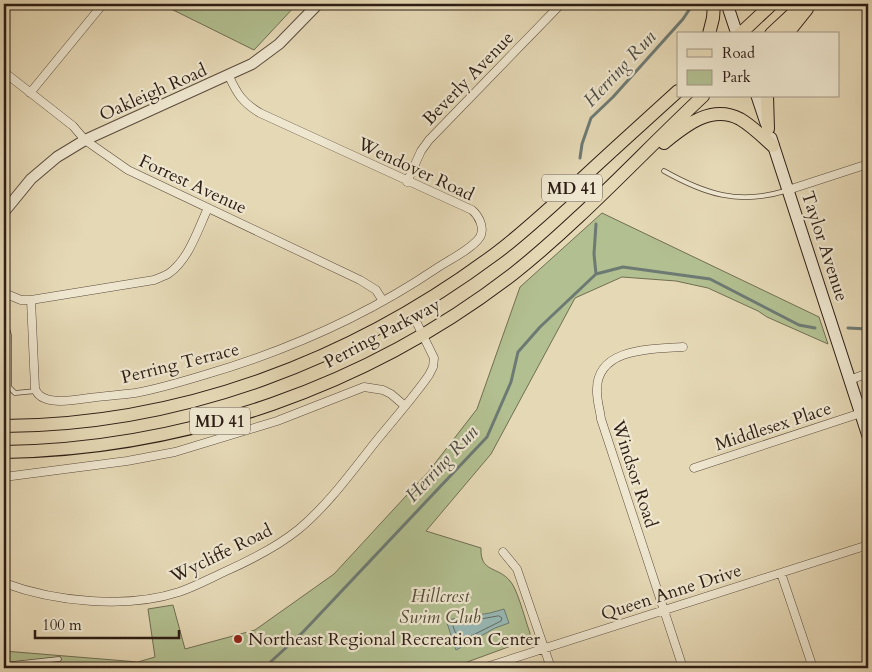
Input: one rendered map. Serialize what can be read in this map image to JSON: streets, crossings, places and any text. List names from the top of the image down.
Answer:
{
  "streets": {
    "main road": ["MD 41", "Taylor Avenue", "Perring Parkway"],
    "street": [
      "Beverly Avenue",
      "Oakleigh Road",
      "Wendover Road",
      "Forrest Avenue",
      "Perring Terrace",
      "Middlesex Place",
      "Windsor Road",
      "Wycliffe Road",
      "Queen Anne Drive"
    ]
  },
  "crossings": [
    ["Beverly Avenue", "Wendover Road"],
    ["Oakleigh Road", "Wendover Road"],
    ["Oakleigh Road", "Forrest Avenue"],
    ["Wendover Road", "Forrest Avenue"],
    ["Wendover Road", "Perring Terrace"],
    ["Forrest Avenue", "Perring Terrace"],
    ["Taylor Avenue", "Middlesex Place"],
    ["Perring Parkway", "Wycliffe Road"],
    ["Windsor Road", "Queen Anne Drive"]
  ],
  "water": ["Herring Run"],
  "parks": ["Hillcrest Swim Club"],
  "places": ["Northeast Regional Recreation Center"],
  "legend": ["Road", "Park"],
  "scale_bar": "100 m"
}
